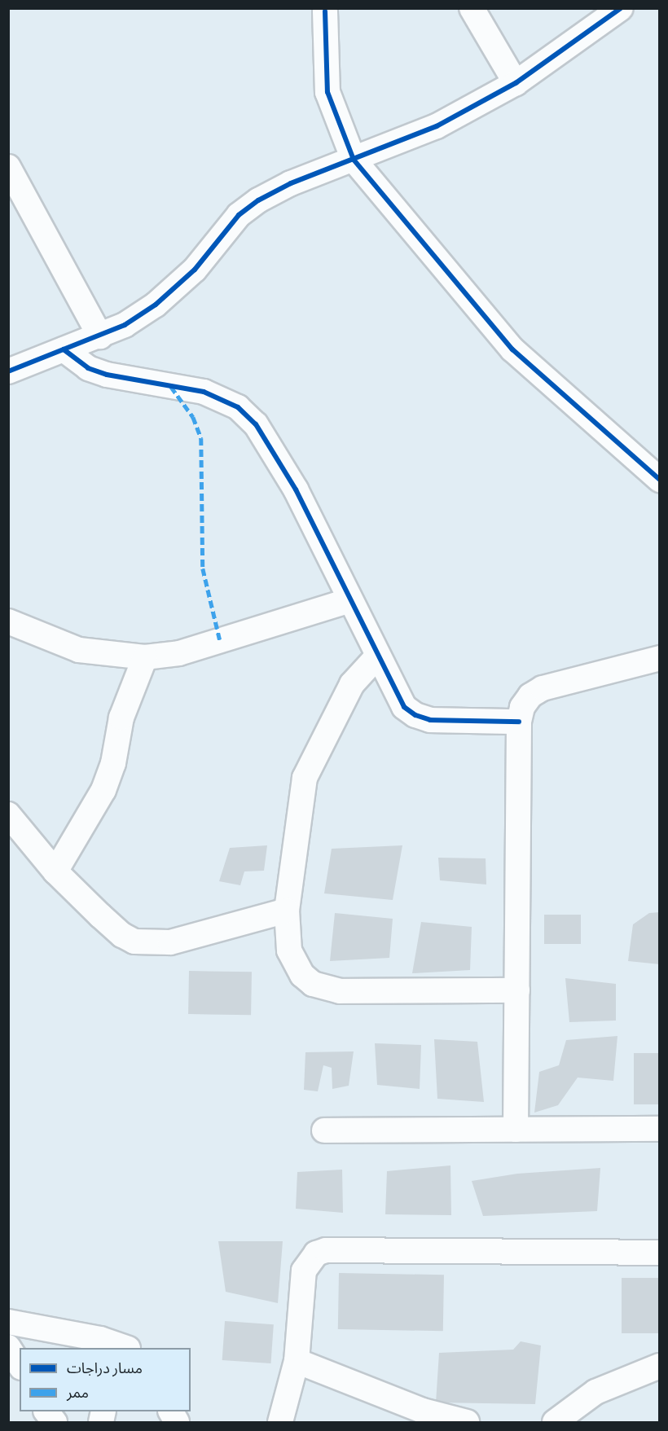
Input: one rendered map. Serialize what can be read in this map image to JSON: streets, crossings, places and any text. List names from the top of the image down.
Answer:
{
  "legend": ["مسار دراجات", "ممر"]
}
